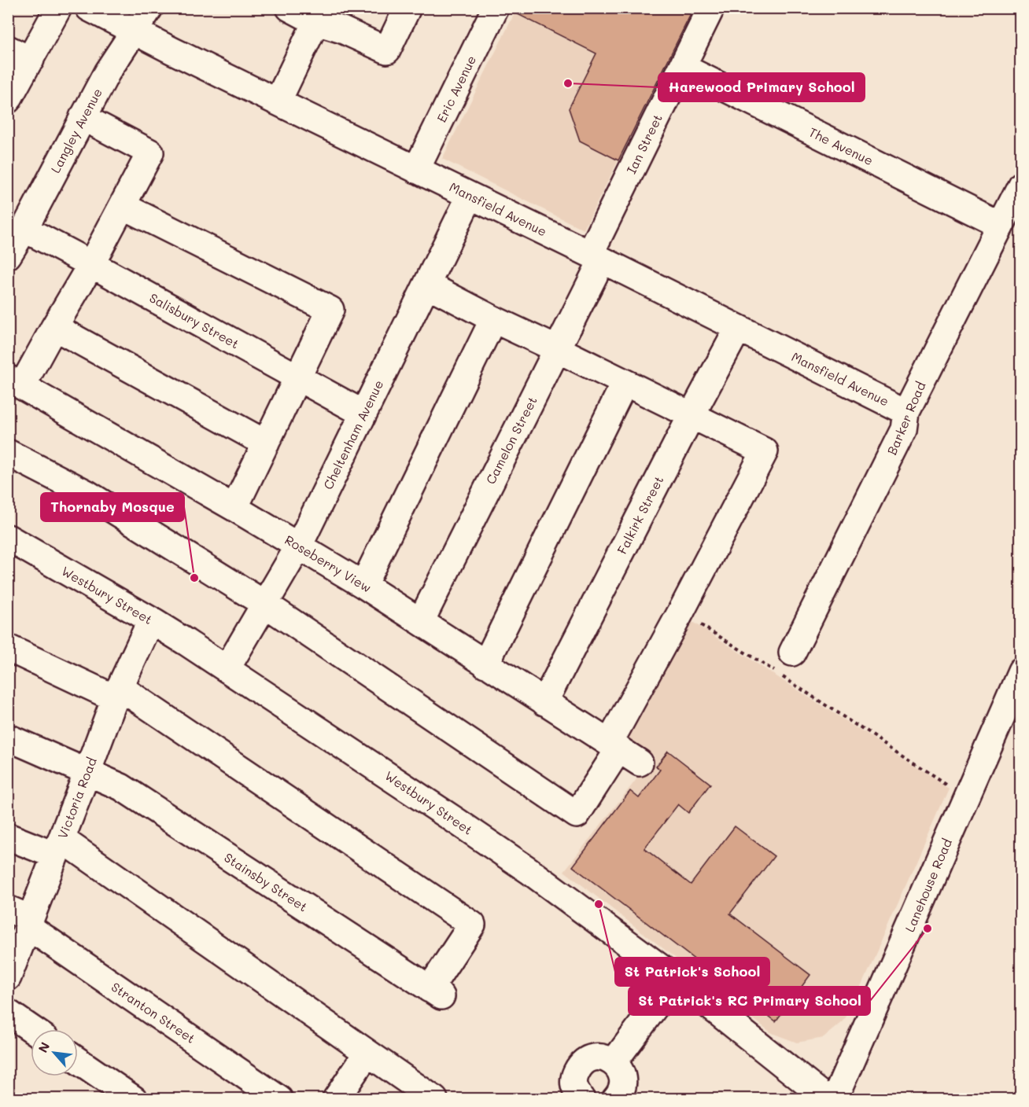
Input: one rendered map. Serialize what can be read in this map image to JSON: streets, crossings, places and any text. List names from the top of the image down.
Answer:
{
  "streets": {
    "street": [
      "Eric Avenue",
      "Langley Avenue",
      "Ian Street",
      "The Avenue",
      "Mansfield Avenue",
      "Salisbury Street",
      "Barker Road",
      "Cheltenham Avenue",
      "Camelon Street",
      "Falkirk Street",
      "Roseberry View",
      "Westbury Street",
      "Victoria Road",
      "Stainsby Street",
      "Lanehouse Road",
      "Stranton Street"
    ]
  },
  "crossings": [
    ["Eric Avenue", "Mansfield Avenue"],
    ["Langley Avenue", "Mansfield Avenue"],
    ["Langley Avenue", "Salisbury Street"],
    ["Ian Street", "The Avenue"],
    ["Ian Street", "Mansfield Avenue"],
    ["Ian Street", "Camelon Street"],
    ["The Avenue", "Barker Road"],
    ["Mansfield Avenue", "Barker Road"],
    ["Mansfield Avenue", "Cheltenham Avenue"],
    ["Mansfield Avenue", "Camelon Street"],
    ["Mansfield Avenue", "Falkirk Street"],
    ["Salisbury Street", "Cheltenham Avenue"],
    ["Cheltenham Avenue", "Roseberry View"],
    ["Cheltenham Avenue", "Westbury Street"],
    ["Camelon Street", "Roseberry View"],
    ["Falkirk Street", "Roseberry View"],
    ["Westbury Street", "Victoria Road"],
    ["Victoria Road", "Stainsby Street"],
    ["Victoria Road", "Stranton Street"]
  ],
  "places": [
    "Harewood Primary School",
    "Thornaby Mosque",
    "St Patrick's School",
    "St Patrick's RC Primary School"
  ],
  "north": "top left"
}
